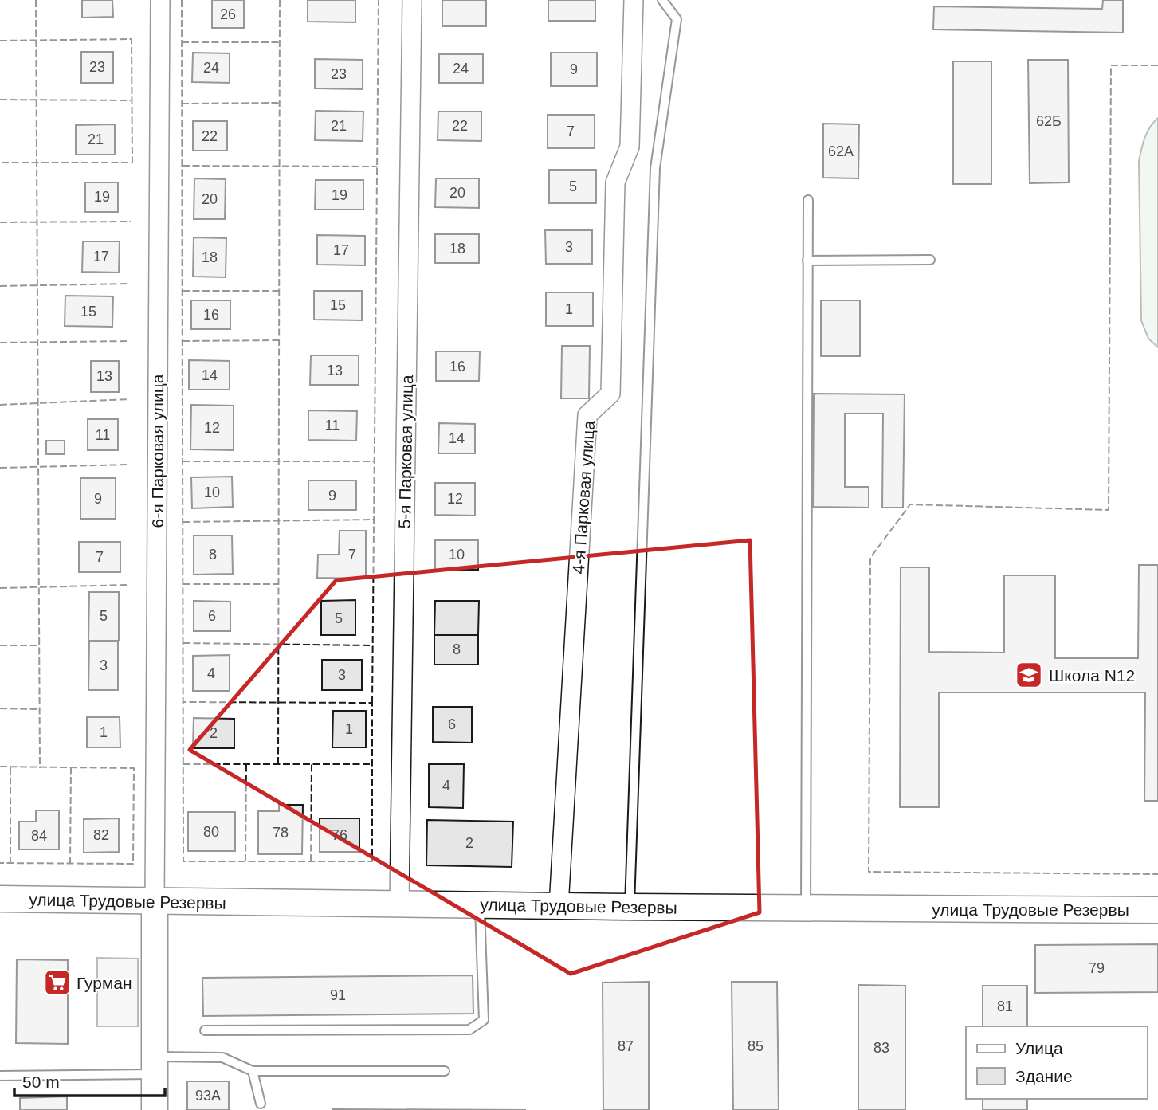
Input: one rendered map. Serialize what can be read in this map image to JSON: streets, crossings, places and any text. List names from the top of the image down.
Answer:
{
  "streets": {
    "main road": ["улица Трудовые Резервы"],
    "street": ["6-я Парковая улица", "5-я Парковая улица", "4-я Парковая улица"]
  },
  "crossings": [
    ["6-я Парковая улица", "улица Трудовые Резервы"],
    ["5-я Парковая улица", "улица Трудовые Резервы"],
    ["4-я Парковая улица", "улица Трудовые Резервы"]
  ],
  "places": {
    "school or university": ["Школа N12"],
    "supermarket": ["Гурман"]
  },
  "house_numbers": [
    "26",
    "23",
    "24",
    "24",
    "9",
    "23",
    "62Б",
    "21",
    "22",
    "7",
    "22",
    "21",
    "62А",
    "5",
    "20",
    "19",
    "19",
    "20",
    "3",
    "18",
    "17",
    "17",
    "18",
    "15",
    "1",
    "15",
    "16",
    "16",
    "13",
    "14",
    "13",
    "11",
    "12",
    "11",
    "14",
    "10",
    "9",
    "9",
    "12",
    "8",
    "7",
    "10",
    "7",
    "5",
    "6",
    "5",
    "8",
    "3",
    "4",
    "3",
    "6",
    "1",
    "1",
    "2",
    "4",
    "80",
    "78",
    "82",
    "76",
    "84",
    "2",
    "79",
    "91",
    "81",
    "87",
    "85",
    "83",
    "93А"
  ],
  "legend": ["Улица", "Здание"],
  "scale_bar": "50 m"
}
